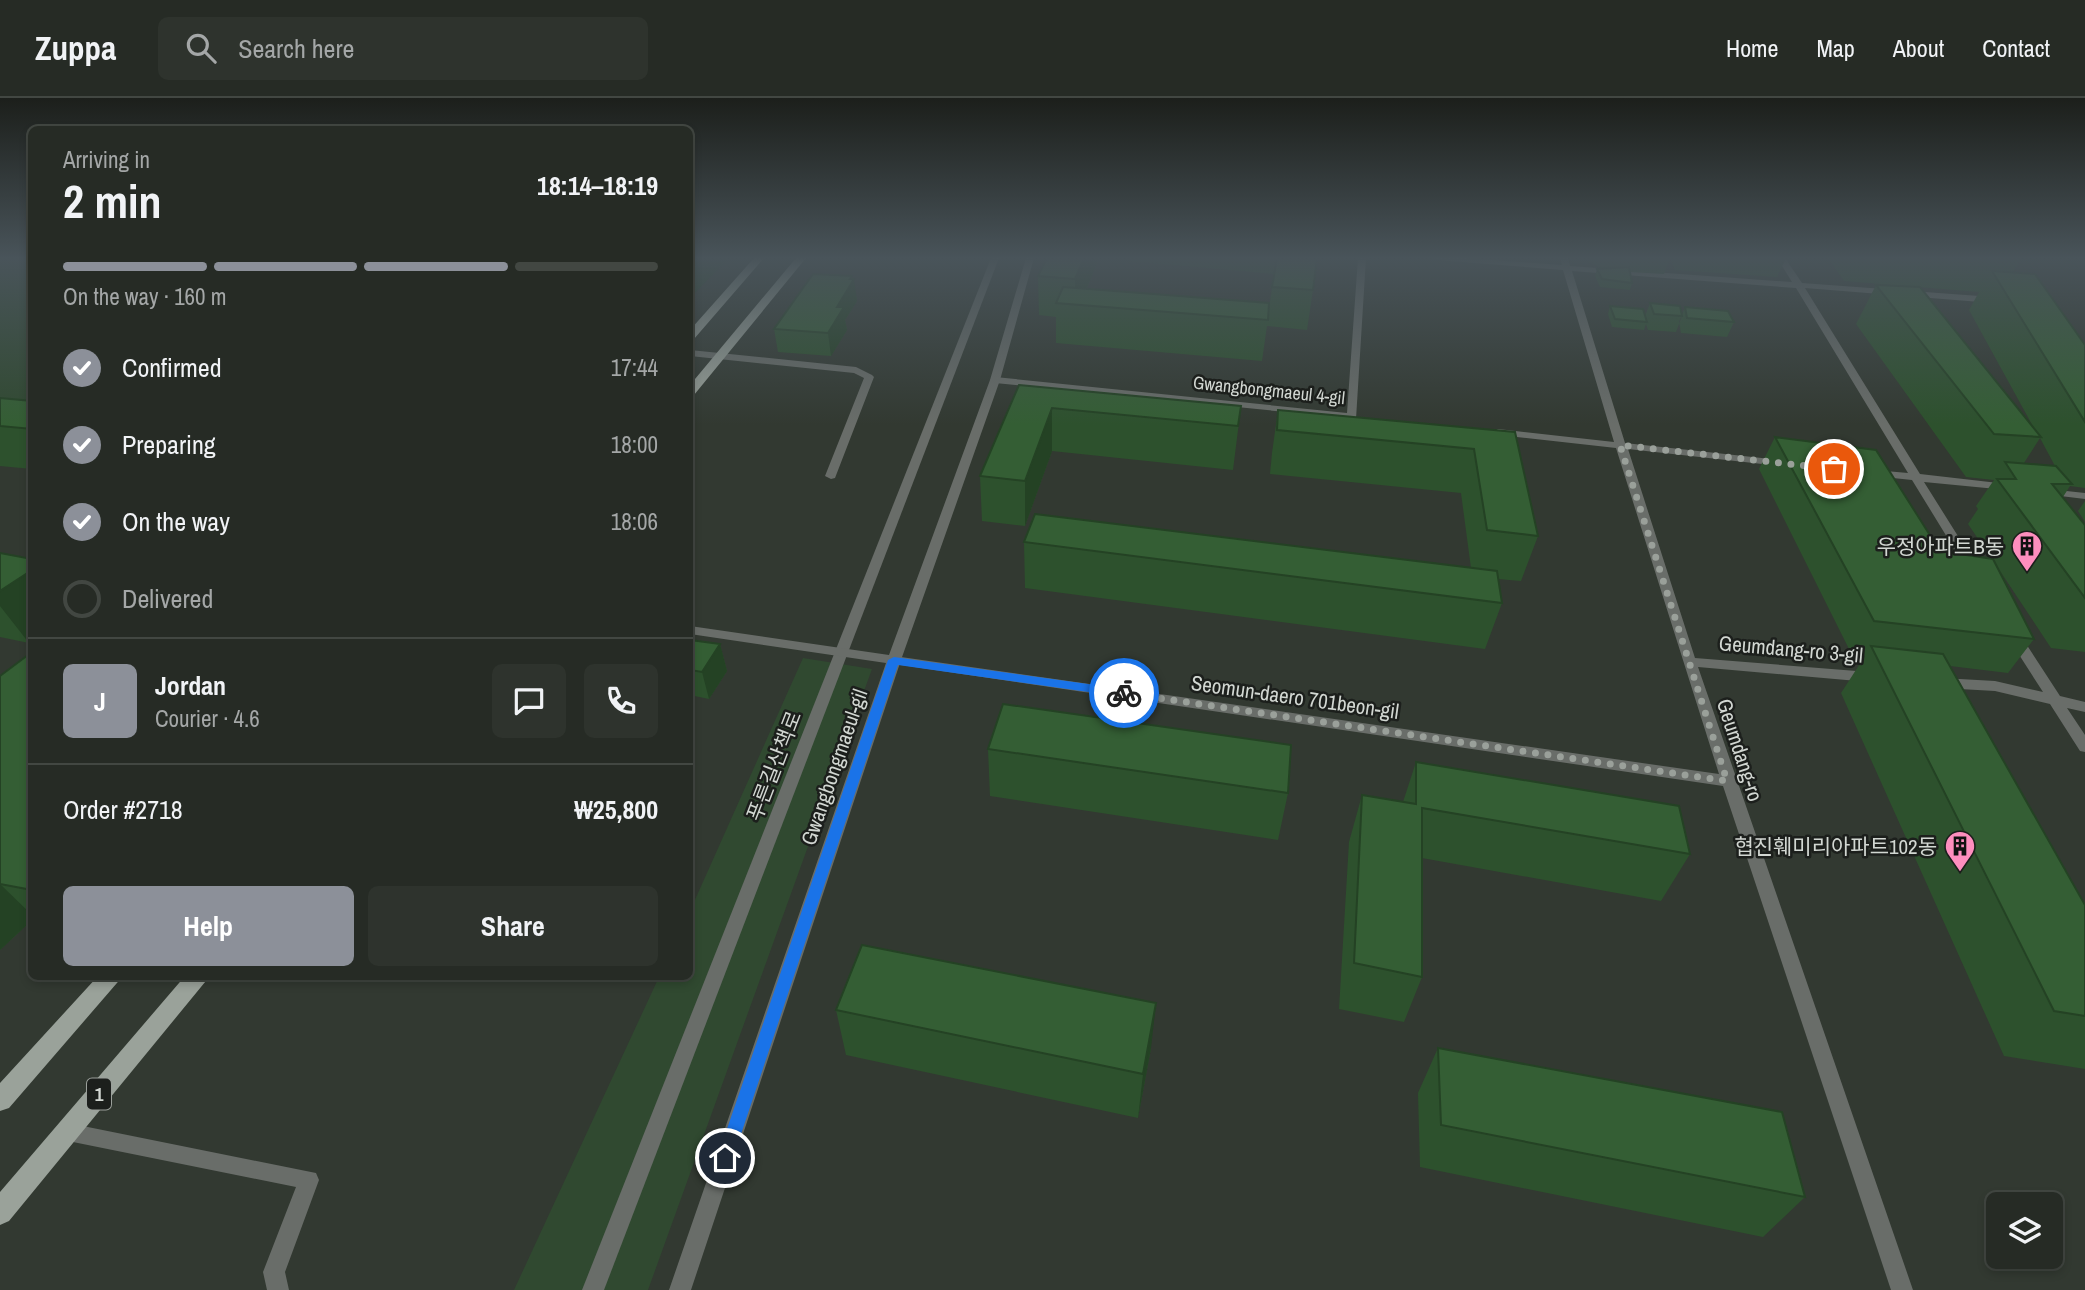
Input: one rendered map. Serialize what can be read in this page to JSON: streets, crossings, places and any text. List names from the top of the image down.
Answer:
{
  "streets": {
    "main road": ["1"],
    "street": [
      "Gwangbongmaeul 4-gil",
      "Geumdang-ro 3-gil",
      "Seomun-daero 701beon-gil",
      "Geumdang-ro",
      "푸른길산책로",
      "Gwangbongmaeul-gil"
    ]
  },
  "crossings": [
    ["Gwangbongmaeul 4-gil", "Gwangbongmaeul-gil"],
    ["Geumdang-ro 3-gil", "Geumdang-ro"],
    ["Seomun-daero 701beon-gil", "Geumdang-ro"],
    ["Seomun-daero 701beon-gil", "푸른길산책로"],
    ["Seomun-daero 701beon-gil", "Gwangbongmaeul-gil"]
  ],
  "places": {
    "building": ["우정아파트B동", "협진훼미리아파트102동"]
  },
  "page": {
    "header": "Zuppa",
    "search": "Search here",
    "nav": [
      "Home",
      "Map",
      "About",
      "Contact"
    ],
    "heading": ["2 min", "Arriving in", "18:14–18:19"],
    "panel": [
      "Jordan",
      "Courier · 4.6",
      "Order #2718",
      "₩25,800"
    ],
    "bar": "On the way · 160 m",
    "list": [
      ["Confirmed", "17:44"],
      ["Preparing", "18:00"],
      ["On the way", "18:06"],
      "Delivered"
    ],
    "round": "J",
    "buttons": ["Help", "Share"]
  }
}
